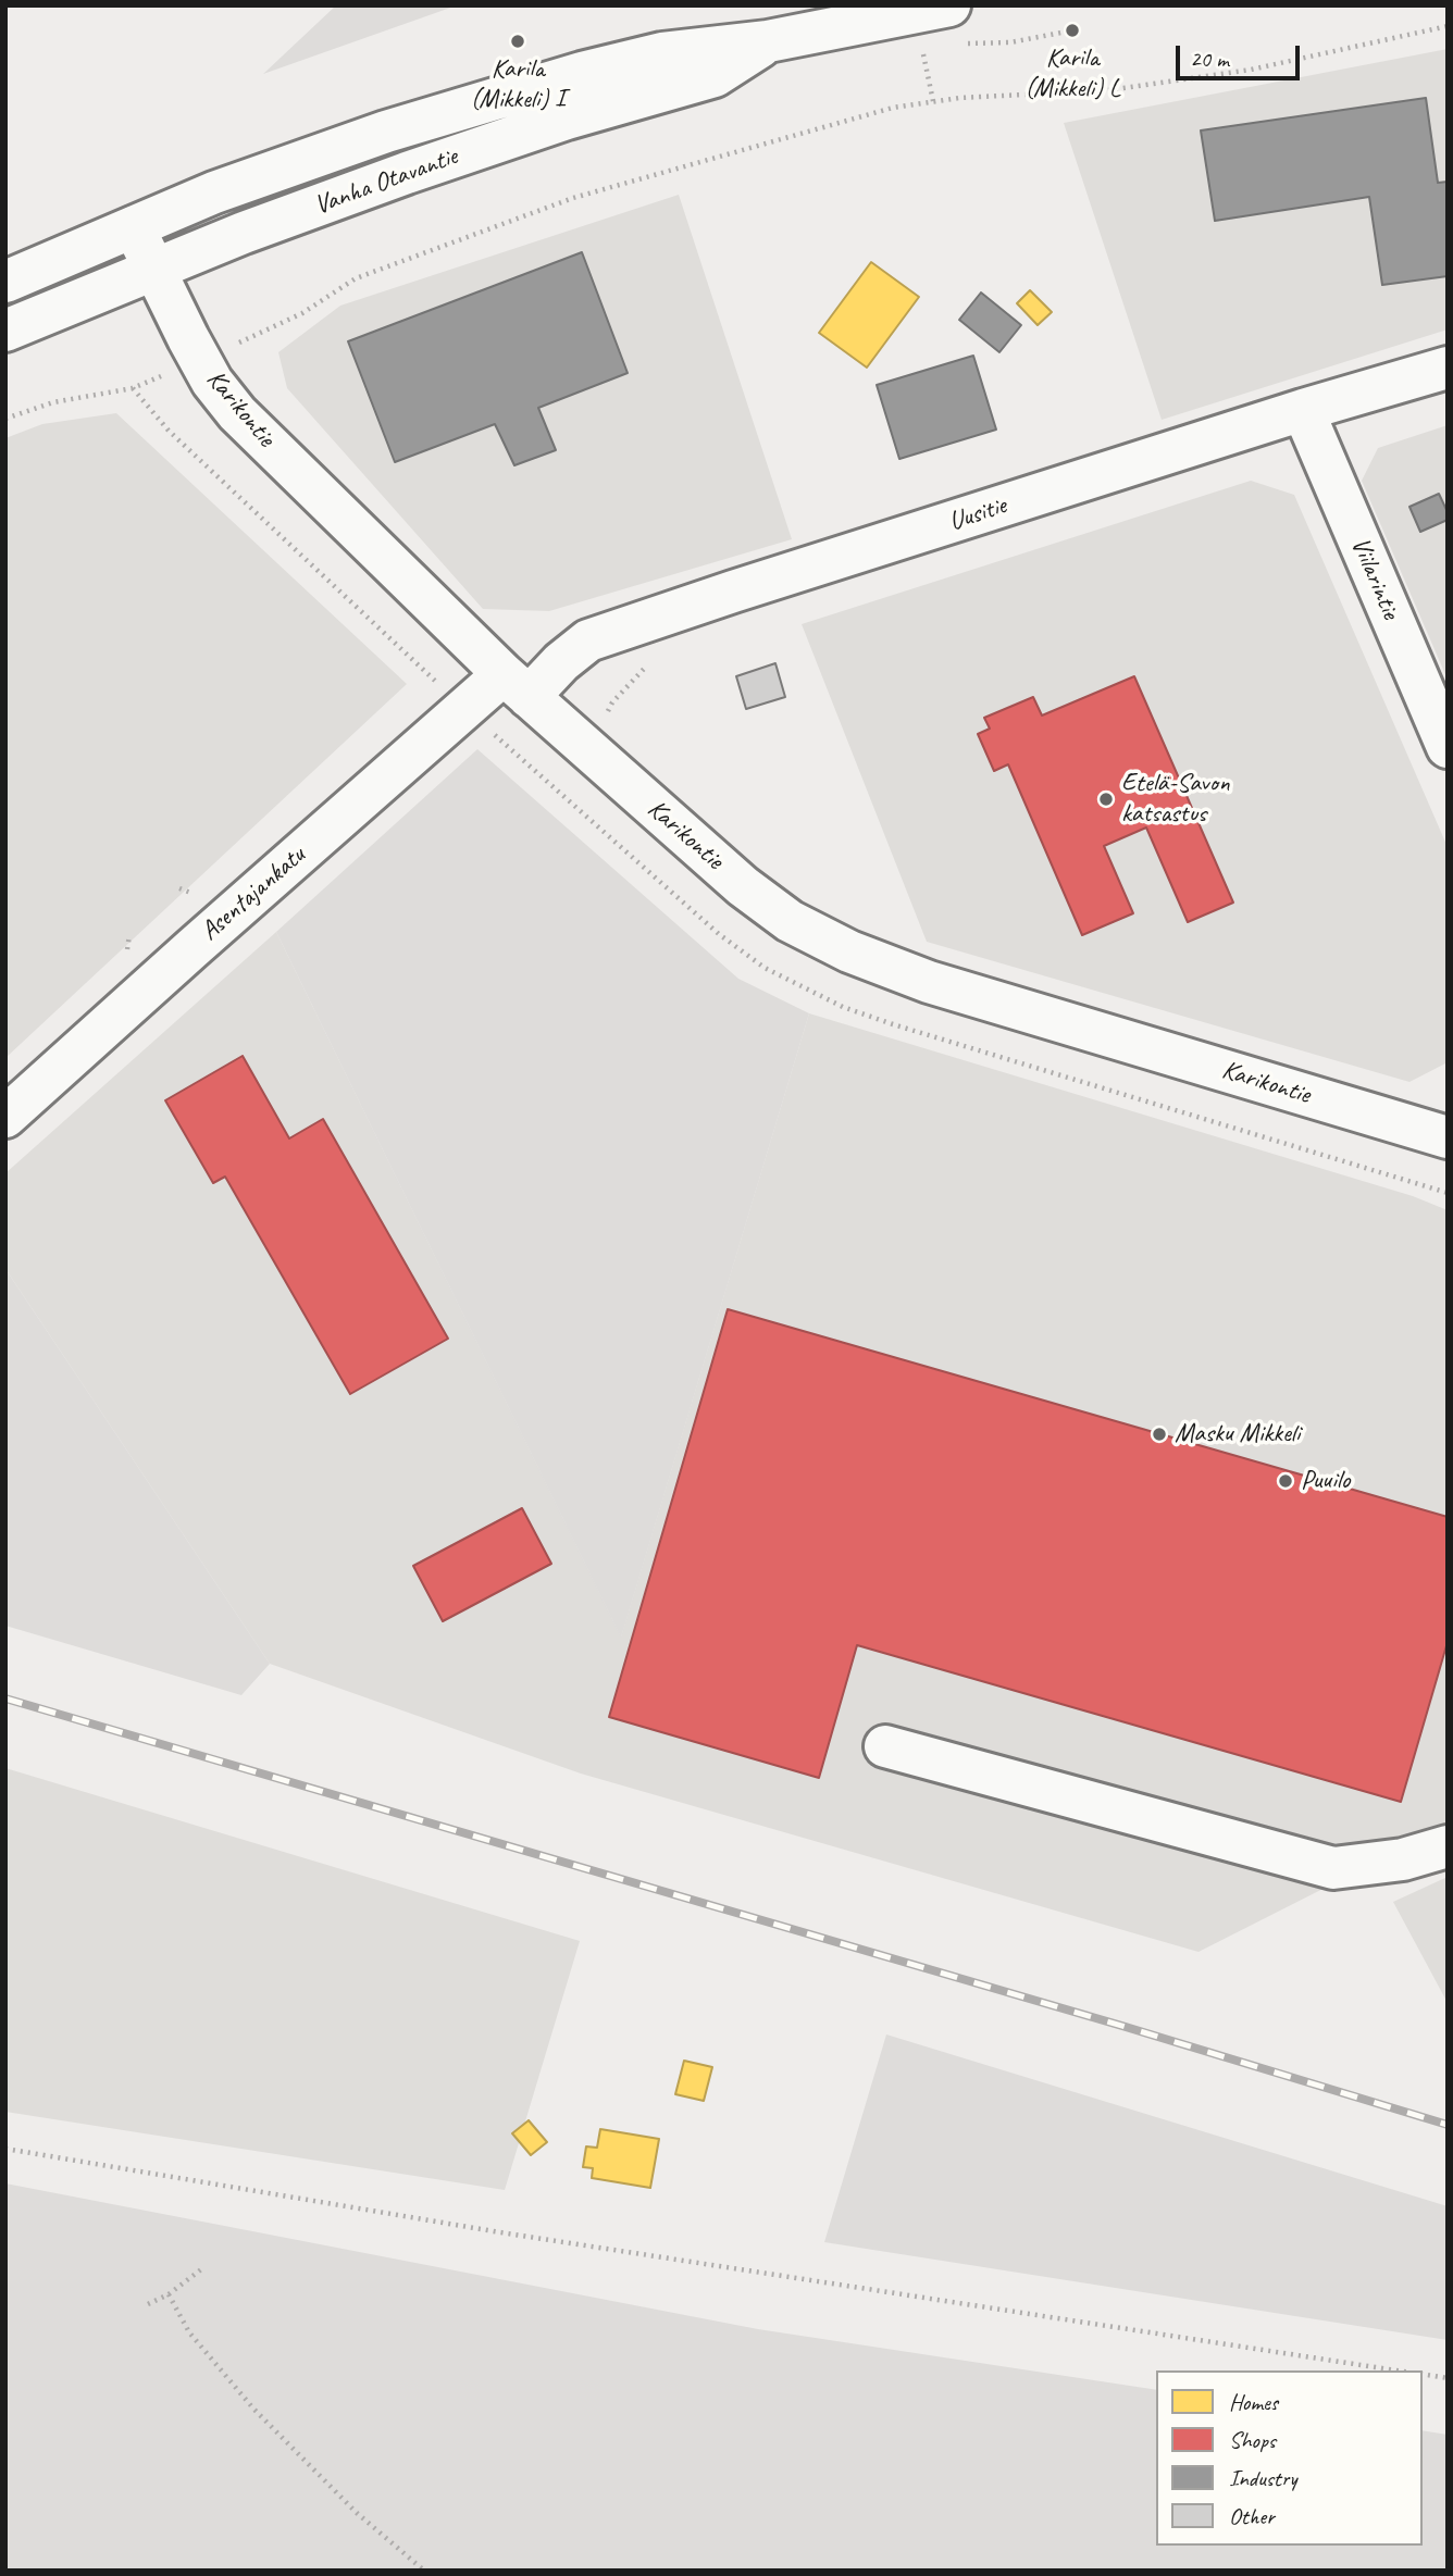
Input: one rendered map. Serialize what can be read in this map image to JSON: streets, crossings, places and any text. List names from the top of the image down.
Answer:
{
  "streets": {
    "street": [
      "Vanha Otavantie",
      "Karikontie",
      "Uusitie",
      "Viilarintie",
      "Asentajankatu"
    ]
  },
  "crossings": [
    ["Vanha Otavantie", "Karikontie"],
    ["Karikontie", "Uusitie"],
    ["Karikontie", "Asentajankatu"],
    ["Uusitie", "Viilarintie"],
    ["Uusitie", "Asentajankatu"]
  ],
  "places": [
    "Karila (Mikkeli) L",
    "Karila (Mikkeli) I",
    "Etelä-Savon katsastus",
    "Masku Mikkeli",
    "Puuilo"
  ],
  "legend": [
    "Homes",
    "Shops",
    "Industry",
    "Other"
  ],
  "scale_bar": "20 m"
}
